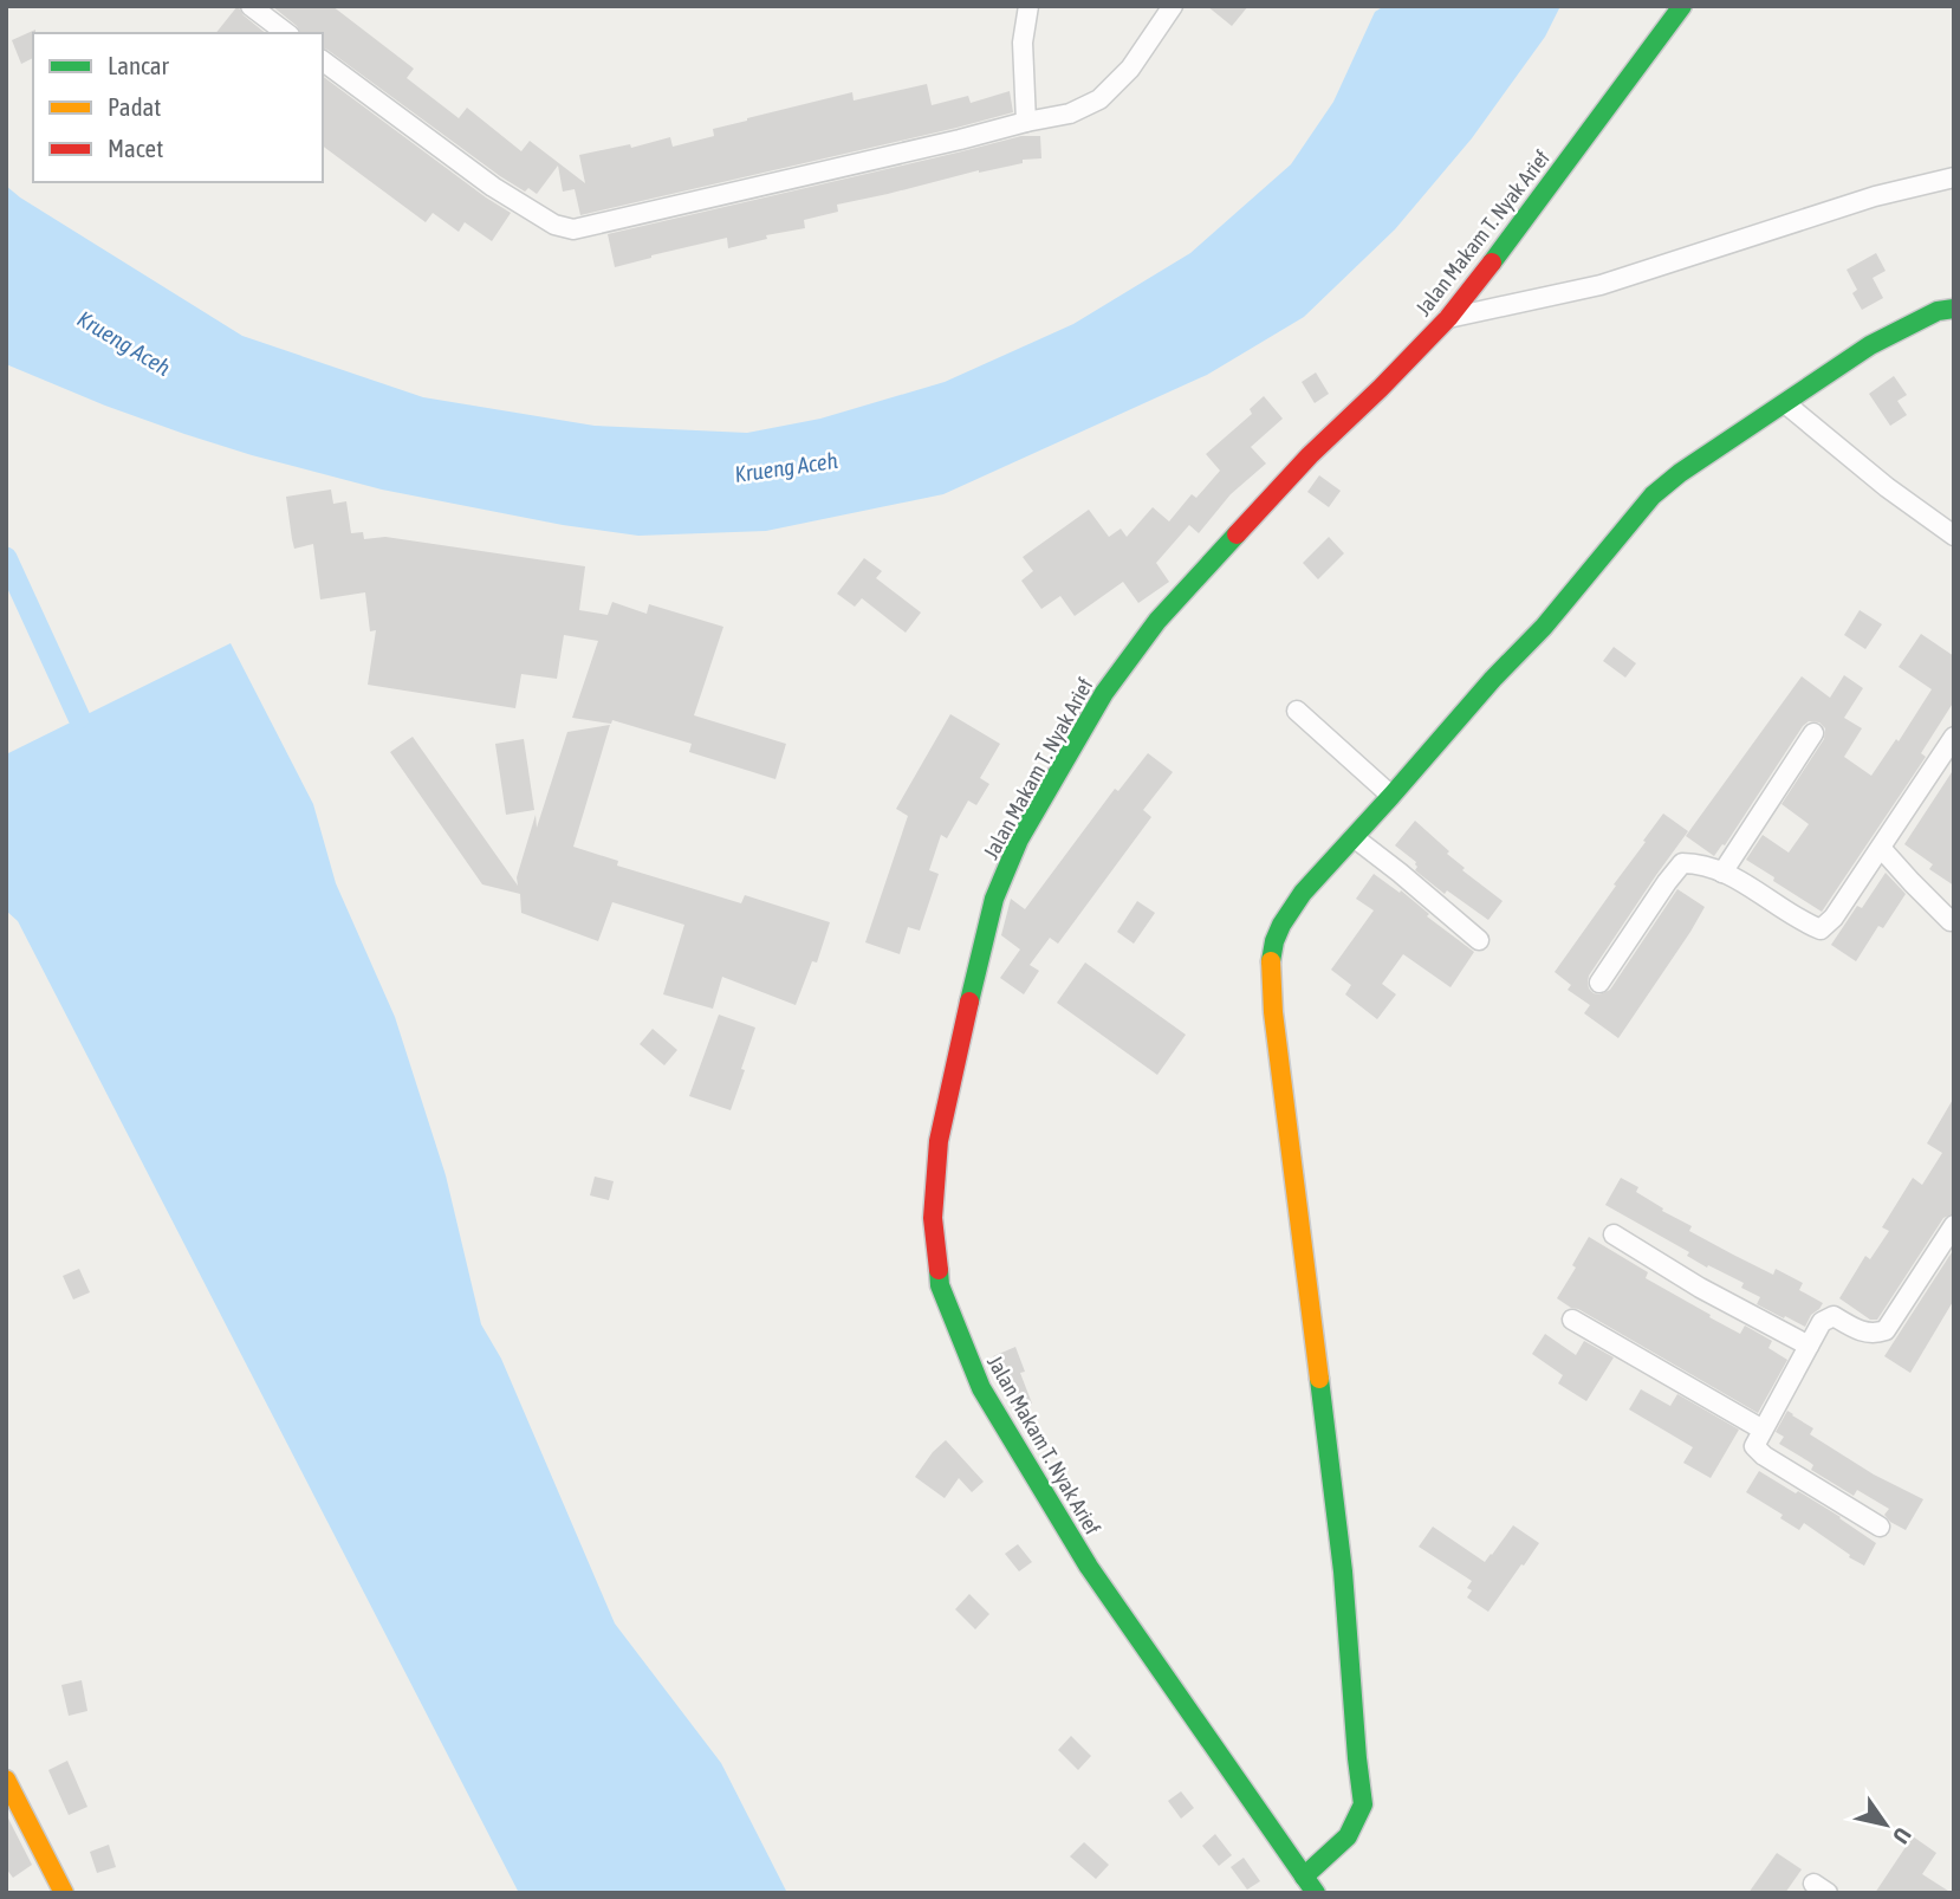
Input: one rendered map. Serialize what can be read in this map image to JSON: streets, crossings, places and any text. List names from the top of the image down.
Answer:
{
  "streets": {
    "street": ["Jalan Makam T. Nyak Arief"]
  },
  "water": ["Krueng Aceh"],
  "legend": ["Lancar", "Padat", "Macet"],
  "north": "bottom right"
}
